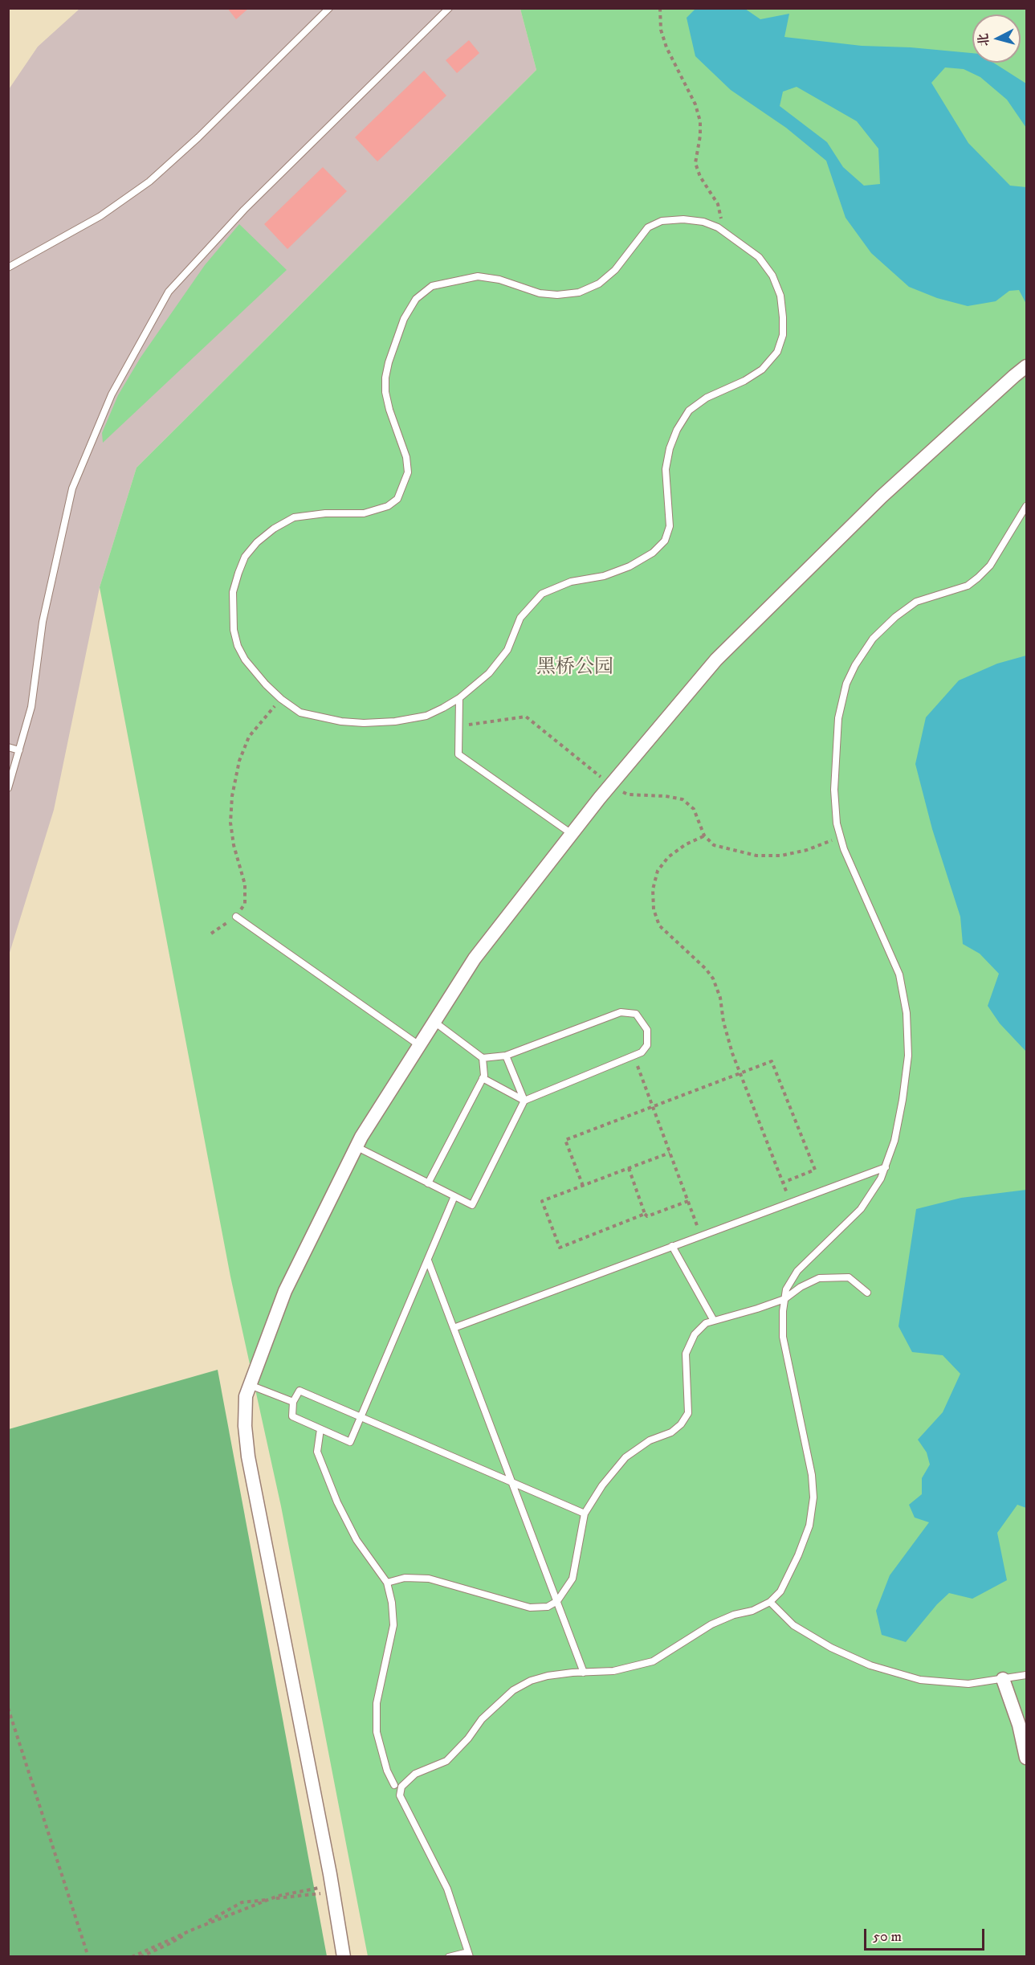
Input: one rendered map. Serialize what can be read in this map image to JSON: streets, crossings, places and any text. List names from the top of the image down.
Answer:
{
  "parks": ["黑桥公园"],
  "scale_bar": "50 m",
  "north": "left"
}
